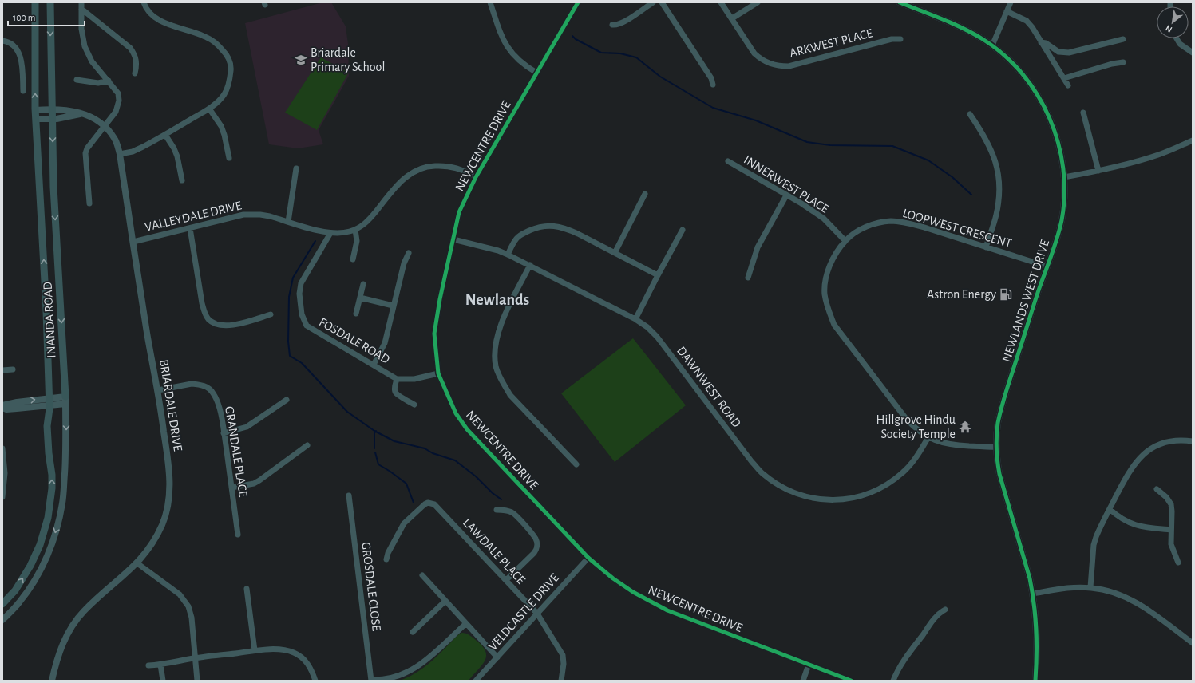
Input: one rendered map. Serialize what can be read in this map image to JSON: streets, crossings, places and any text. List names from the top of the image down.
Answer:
{
  "streets": {
    "main road": ["INANDA ROAD"],
    "street": [
      "ARKWEST PLACE",
      "NEWCENTRE DRIVE",
      "INNERWEST PLACE",
      "VALLEYDALE DRIVE",
      "LOOPWEST CRESCENT",
      "NEWLANDS WEST DRIVE",
      "FOSDALE ROAD",
      "DAWNWEST ROAD",
      "BRIARDALE DRIVE",
      "GRANDALE PLACE",
      "LAWDALE PLACE",
      "GROSDALE CLOSE",
      "VELDCASTLE DRIVE"
    ]
  },
  "crossings": [
    ["NEWCENTRE DRIVE", "VALLEYDALE DRIVE"],
    ["NEWCENTRE DRIVE", "FOSDALE ROAD"],
    ["NEWCENTRE DRIVE", "DAWNWEST ROAD"],
    ["NEWCENTRE DRIVE", "VELDCASTLE DRIVE"],
    ["INNERWEST PLACE", "LOOPWEST CRESCENT"],
    ["VALLEYDALE DRIVE", "FOSDALE ROAD"],
    ["VALLEYDALE DRIVE", "BRIARDALE DRIVE"],
    ["LOOPWEST CRESCENT", "NEWLANDS WEST DRIVE"],
    ["LOOPWEST CRESCENT", "DAWNWEST ROAD"],
    ["INANDA ROAD", "BRIARDALE DRIVE"],
    ["BRIARDALE DRIVE", "GRANDALE PLACE"],
    ["LAWDALE PLACE", "VELDCASTLE DRIVE"]
  ],
  "districts": ["Newlands"],
  "places": {
    "school or university": ["Briardale Primary School"],
    "fuel station": ["Astron Energy"],
    "temple": ["Hillgrove Hindu Society Temple"]
  },
  "scale_bar": "100 m",
  "north": "bottom left"
}
